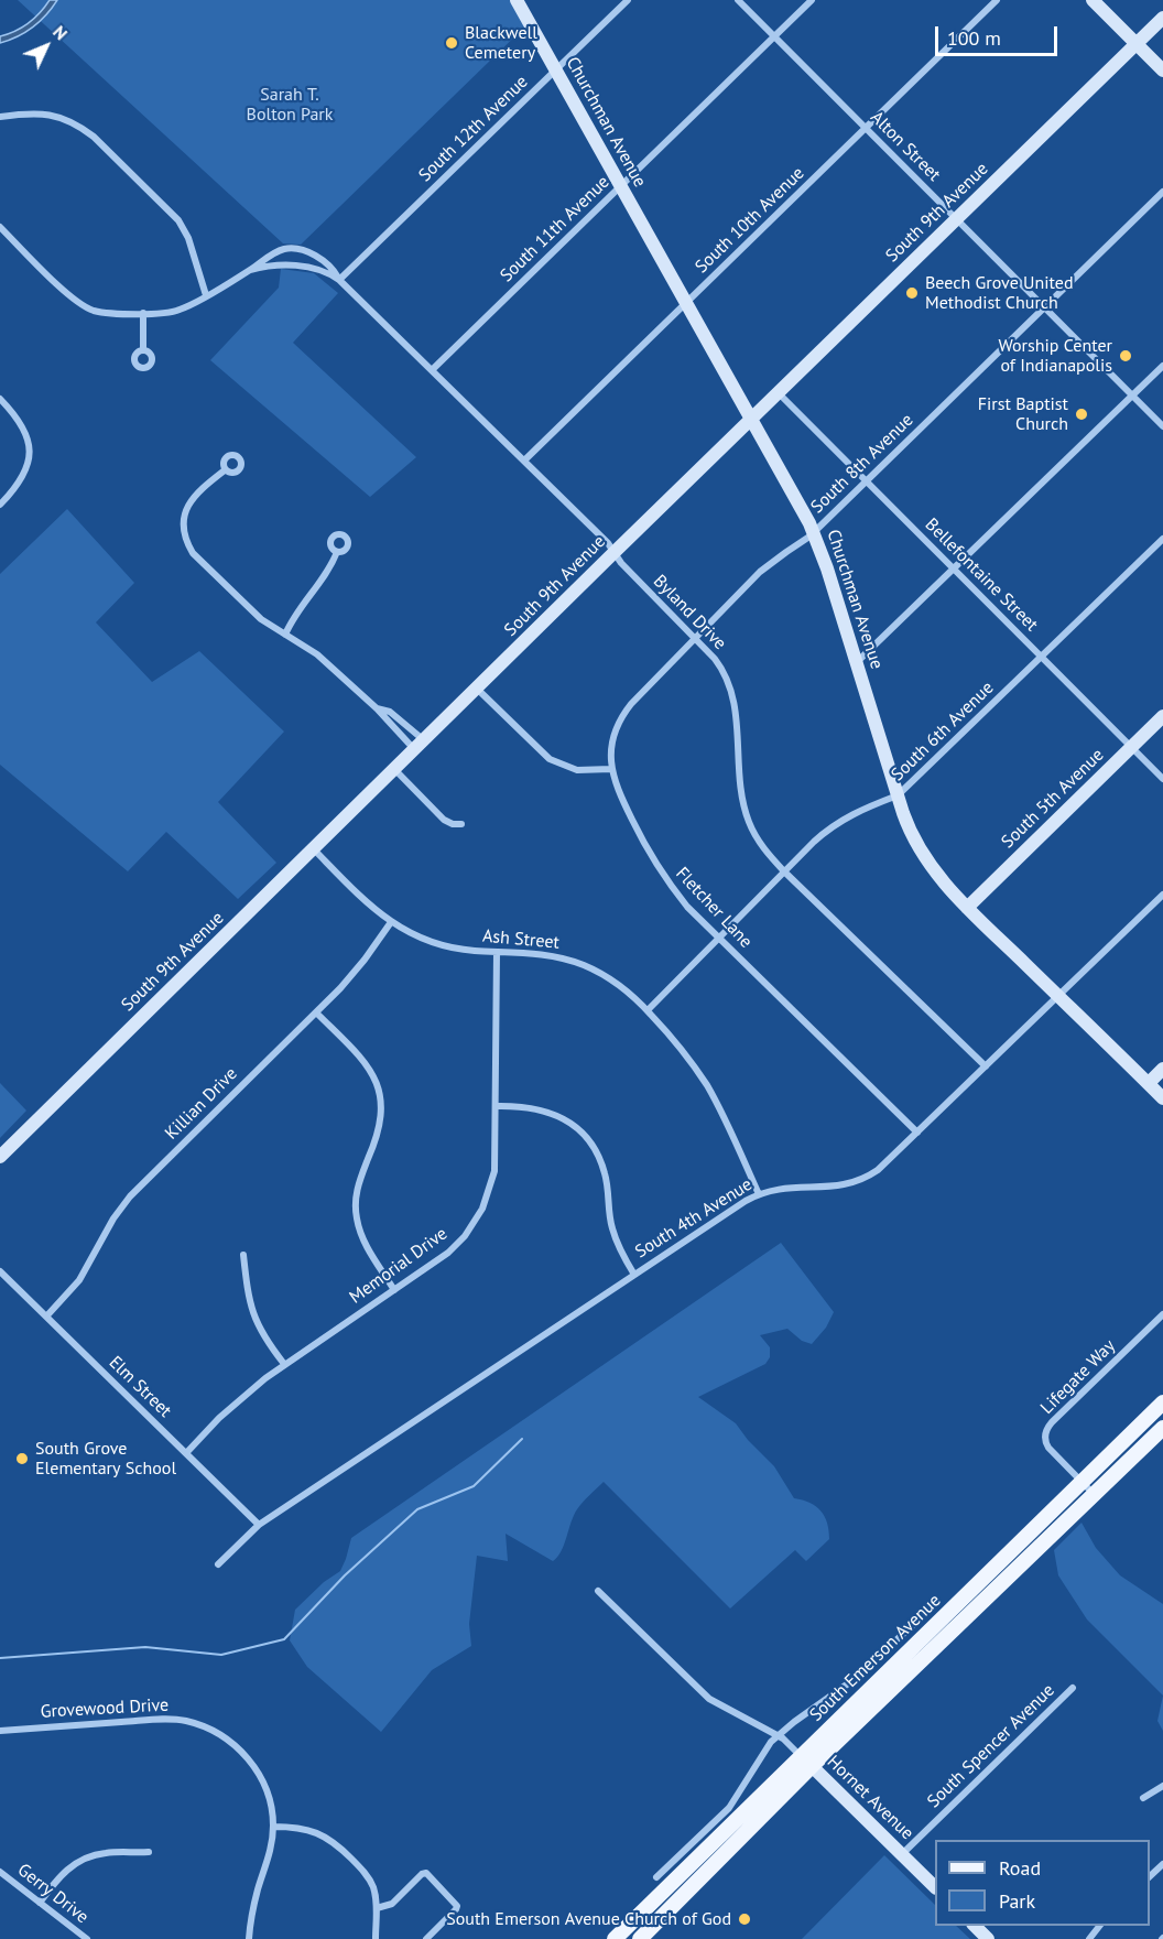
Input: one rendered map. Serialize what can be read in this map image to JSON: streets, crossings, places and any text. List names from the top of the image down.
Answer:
{
  "streets": {
    "main road": ["South Emerson Avenue"],
    "street": [
      "Churchman Avenue",
      "South 12th Avenue",
      "Alton Street",
      "South 9th Avenue",
      "South 10th Avenue",
      "South 11th Avenue",
      "South 8th Avenue",
      "Bellefontaine Street",
      "Byland Drive",
      "South 6th Avenue",
      "South 5th Avenue",
      "Fletcher Lane",
      "Ash Street",
      "Killian Drive",
      "South 4th Avenue",
      "Memorial Drive",
      "Lifegate Way",
      "Elm Street",
      "Grovewood Drive",
      "South Spencer Avenue",
      "Hornet Avenue",
      "Gerry Drive"
    ]
  },
  "crossings": [
    ["Churchman Avenue", "South 12th Avenue"],
    ["Churchman Avenue", "South 9th Avenue"],
    ["Churchman Avenue", "South 10th Avenue"],
    ["Churchman Avenue", "South 11th Avenue"],
    ["Churchman Avenue", "South 8th Avenue"],
    ["Churchman Avenue", "South 6th Avenue"],
    ["Churchman Avenue", "South 5th Avenue"],
    ["Churchman Avenue", "South 4th Avenue"],
    ["South 12th Avenue", "Byland Drive"],
    ["Alton Street", "South 9th Avenue"],
    ["Alton Street", "South 10th Avenue"],
    ["Alton Street", "South 11th Avenue"],
    ["Alton Street", "South 8th Avenue"],
    ["South 9th Avenue", "Bellefontaine Street"],
    ["South 9th Avenue", "Byland Drive"],
    ["South 9th Avenue", "Ash Street"],
    ["South 10th Avenue", "Byland Drive"],
    ["South 11th Avenue", "Byland Drive"],
    ["South 8th Avenue", "Bellefontaine Street"],
    ["South 8th Avenue", "Byland Drive"],
    ["South 8th Avenue", "Fletcher Lane"],
    ["Bellefontaine Street", "South 6th Avenue"],
    ["Bellefontaine Street", "South 5th Avenue"],
    ["Byland Drive", "South 6th Avenue"],
    ["Byland Drive", "South 4th Avenue"],
    ["South 6th Avenue", "Fletcher Lane"],
    ["South 6th Avenue", "Ash Street"],
    ["Fletcher Lane", "South 4th Avenue"],
    ["Ash Street", "Killian Drive"],
    ["Ash Street", "South 4th Avenue"],
    ["Ash Street", "Memorial Drive"],
    ["Killian Drive", "Elm Street"],
    ["South 4th Avenue", "Elm Street"],
    ["Memorial Drive", "Elm Street"],
    ["Lifegate Way", "South Emerson Avenue"],
    ["South Emerson Avenue", "Hornet Avenue"],
    ["South Spencer Avenue", "Hornet Avenue"]
  ],
  "parks": ["Sarah T. Bolton Park"],
  "places": [
    "Blackwell Cemetery",
    "Beech Grove United Methodist Church",
    "Worship Center of Indianapolis",
    "First Baptist Church",
    "South Grove Elementary School",
    "South Emerson Avenue Church of God"
  ],
  "legend": ["Road", "Park"],
  "scale_bar": "100 m",
  "north": "top right"
}
